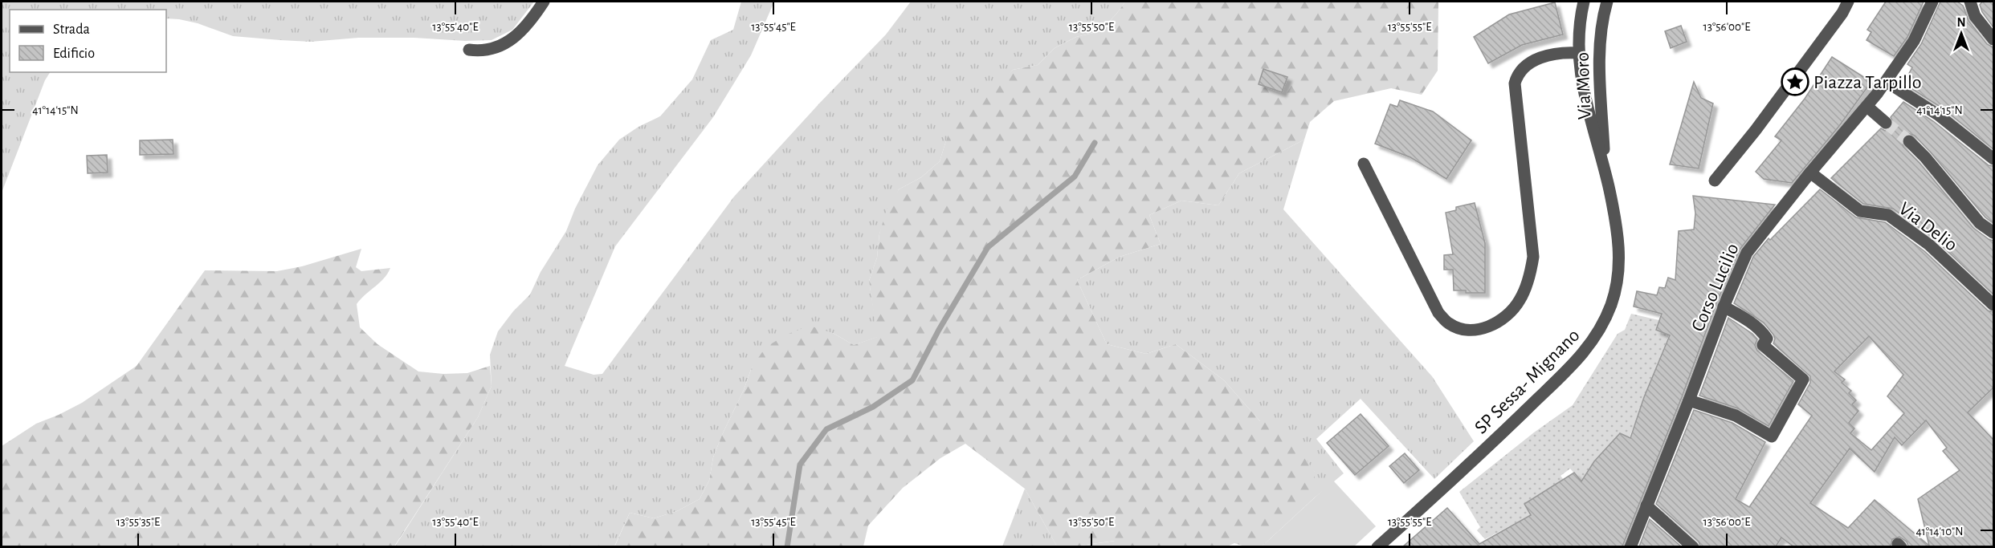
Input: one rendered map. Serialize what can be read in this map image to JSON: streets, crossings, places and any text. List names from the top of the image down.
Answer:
{
  "streets": {
    "street": [
      "Via Moro",
      "Via Delio",
      "Corso Lucilio",
      "SP Sessa- Mignano"
    ]
  },
  "crossings": [
    ["Via Moro", "SP Sessa- Mignano"],
    ["Via Delio", "Corso Lucilio"]
  ],
  "places": {
    "place": ["Piazza Tarpillo"]
  },
  "legend": ["Strada", "Edificio"],
  "north": "top",
  "coordinates": [
    "13°55'40\"E",
    "13°55'45\"E",
    "13°55'50\"E",
    "13°55'55\"E",
    "13°56'00\"E",
    "41°14'15\"N",
    "13°55'35\"E",
    "41°14'10\"N"
  ]
}
